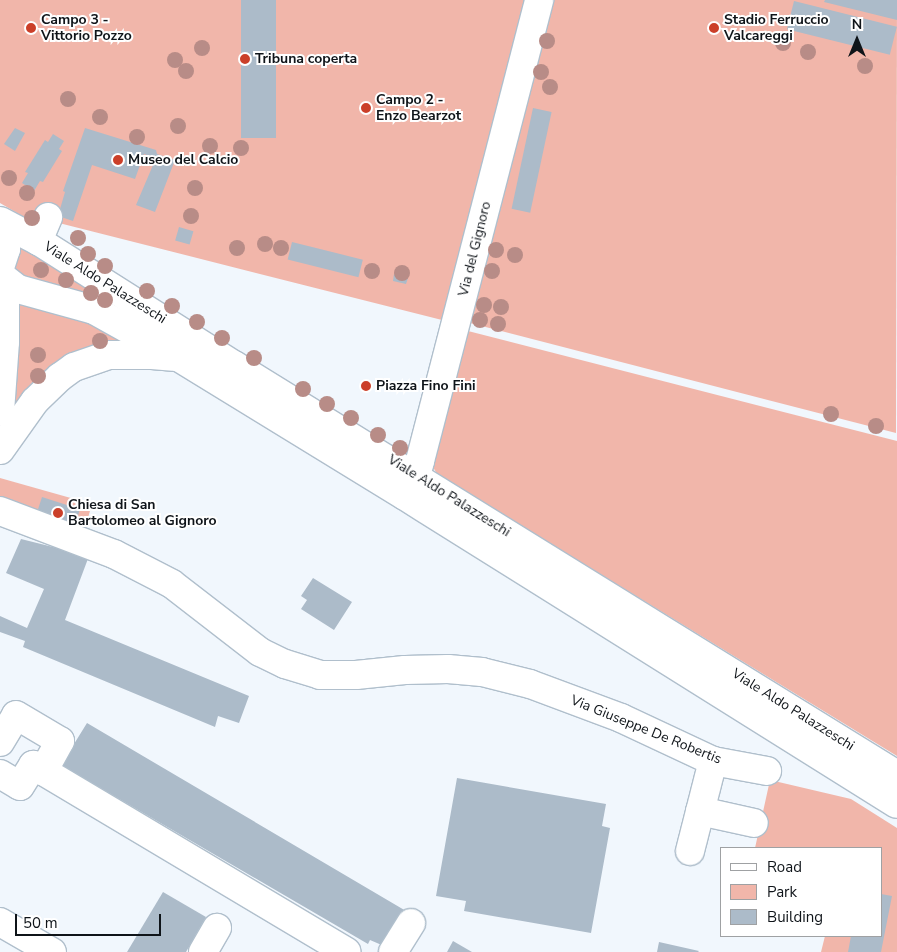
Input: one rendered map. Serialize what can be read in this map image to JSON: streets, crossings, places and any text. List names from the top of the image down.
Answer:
{
  "streets": {
    "street": ["Via del Gignoro", "Viale Aldo Palazzeschi", "Via Giuseppe De Robertis"]
  },
  "crossings": [
    ["Via del Gignoro", "Viale Aldo Palazzeschi"]
  ],
  "places": [
    "Campo 3 - Vittorio Pozzo",
    "Stadio Ferruccio Valcareggi",
    "Tribuna coperta",
    "Campo 2 - Enzo Bearzot",
    "Museo del Calcio",
    "Piazza Fino Fini",
    "Chiesa di San Bartolomeo al Gignoro"
  ],
  "legend": ["Road", "Park", "Building"],
  "scale_bar": "50 m",
  "north": "top"
}
